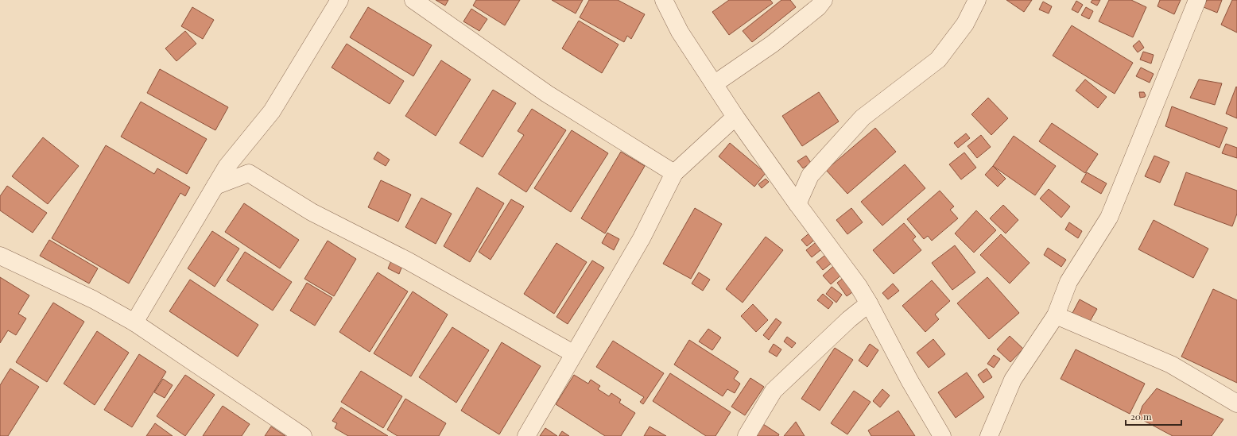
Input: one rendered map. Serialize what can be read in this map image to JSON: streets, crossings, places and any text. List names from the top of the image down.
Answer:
{
  "scale_bar": "20 m"
}
